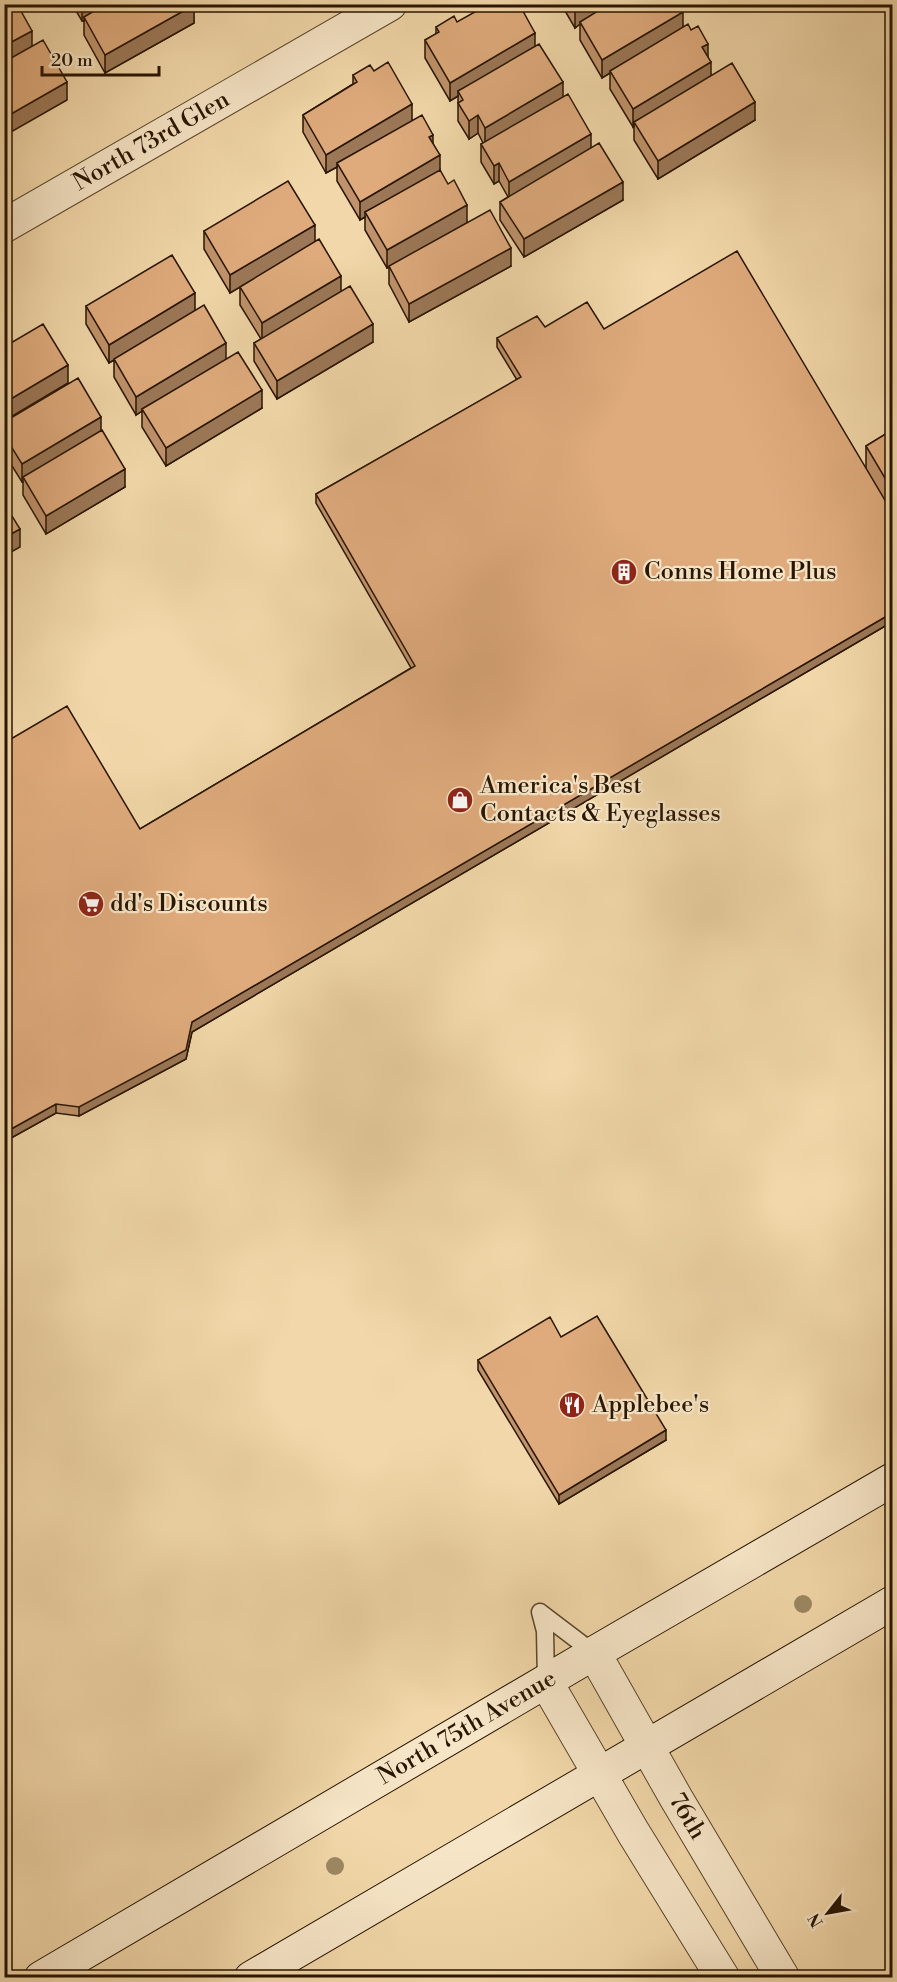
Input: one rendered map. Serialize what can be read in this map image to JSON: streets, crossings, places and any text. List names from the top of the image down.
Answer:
{
  "streets": {
    "main road": ["North 73rd Glen", "North 75th Avenue", "76th"]
  },
  "crossings": [
    ["North 75th Avenue", "76th"]
  ],
  "places": {
    "building": ["Conns Home Plus"],
    "shop": ["America's Best Contacts & Eyeglasses"],
    "supermarket": ["dd's Discounts"],
    "restaurant": ["Applebee's"]
  },
  "scale_bar": "20 m",
  "north": "bottom left"
}
